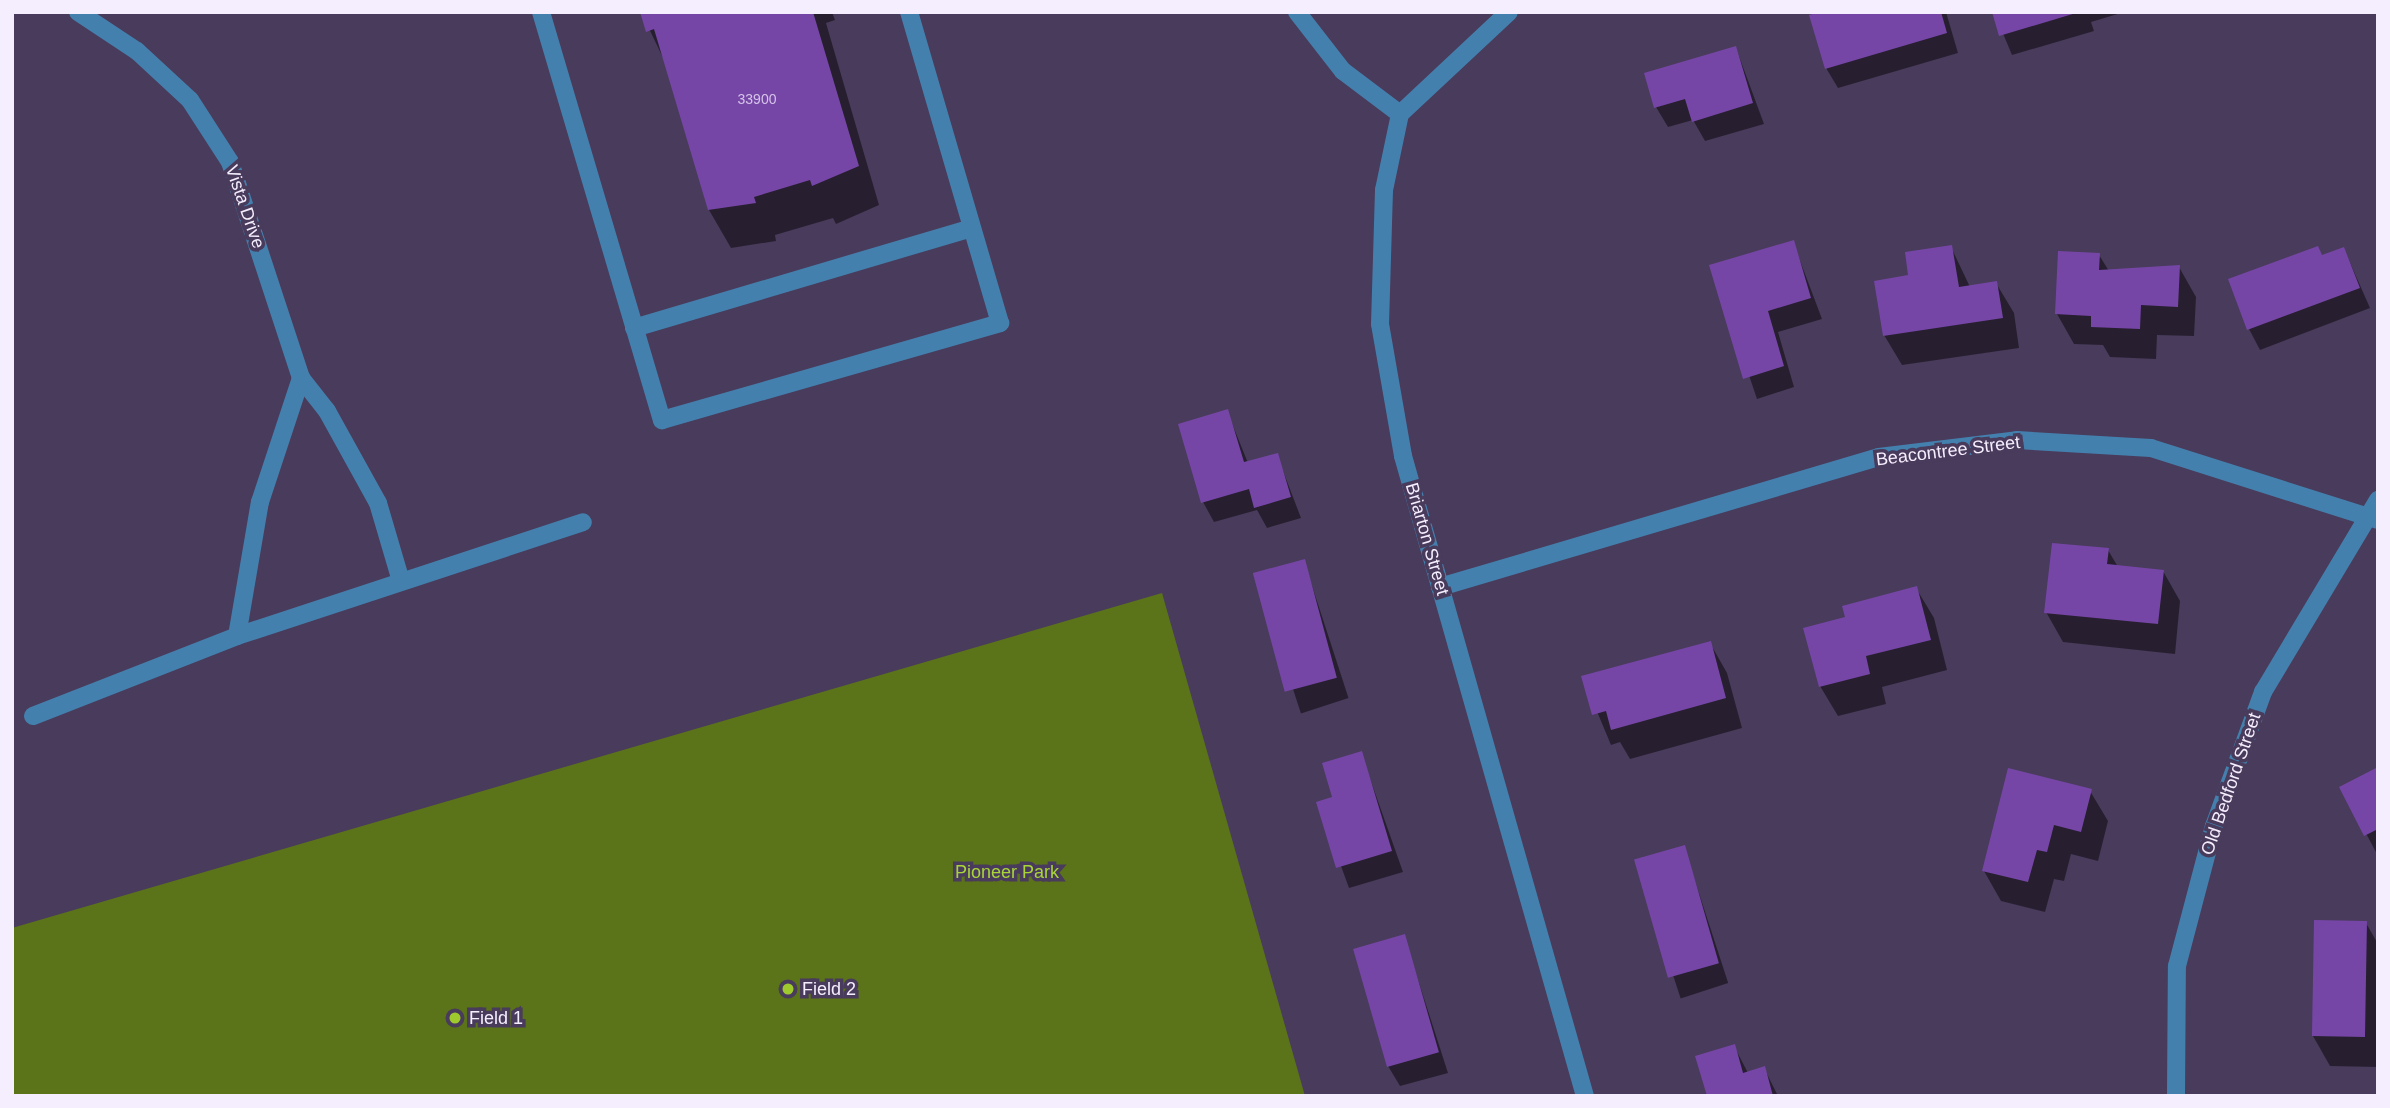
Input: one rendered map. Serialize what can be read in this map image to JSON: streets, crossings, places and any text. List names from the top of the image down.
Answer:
{
  "streets": {
    "street": [
      "Vista Drive",
      "Beacontree Street",
      "Briarton Street",
      "Old Bedford Street"
    ]
  },
  "crossings": [
    ["Beacontree Street", "Briarton Street"],
    ["Beacontree Street", "Old Bedford Street"]
  ],
  "parks": ["Pioneer Park"],
  "places": ["Field 2", "Field 1"],
  "house_numbers": ["33900"]
}
